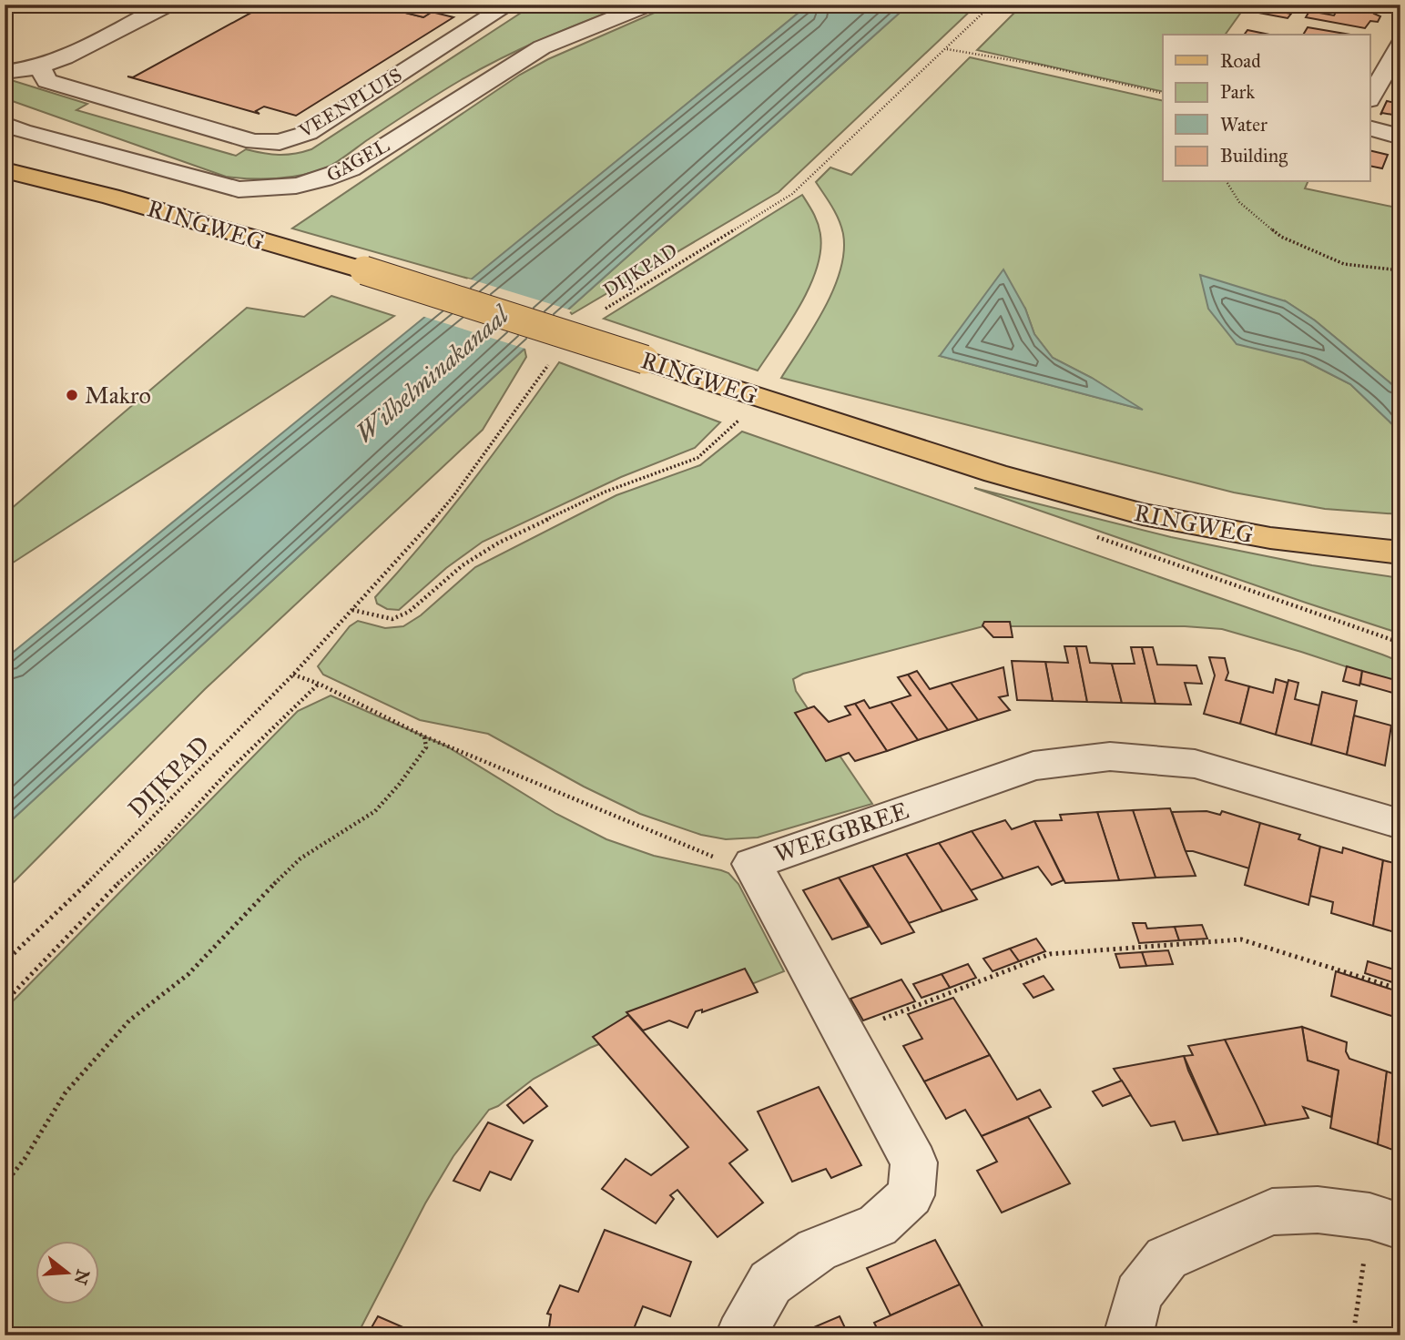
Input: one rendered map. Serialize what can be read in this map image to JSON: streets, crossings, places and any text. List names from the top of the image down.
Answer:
{
  "streets": {
    "main road": ["RINGWEG"],
    "street": ["VEENPLUIS", "GAGEL", "WEEGBREE"],
    "path": ["DIJKPAD"]
  },
  "water": ["Wilhelminakanaal"],
  "places": ["Makro"],
  "legend": [
    "Road",
    "Park",
    "Water",
    "Building"
  ],
  "north": "right"
}
